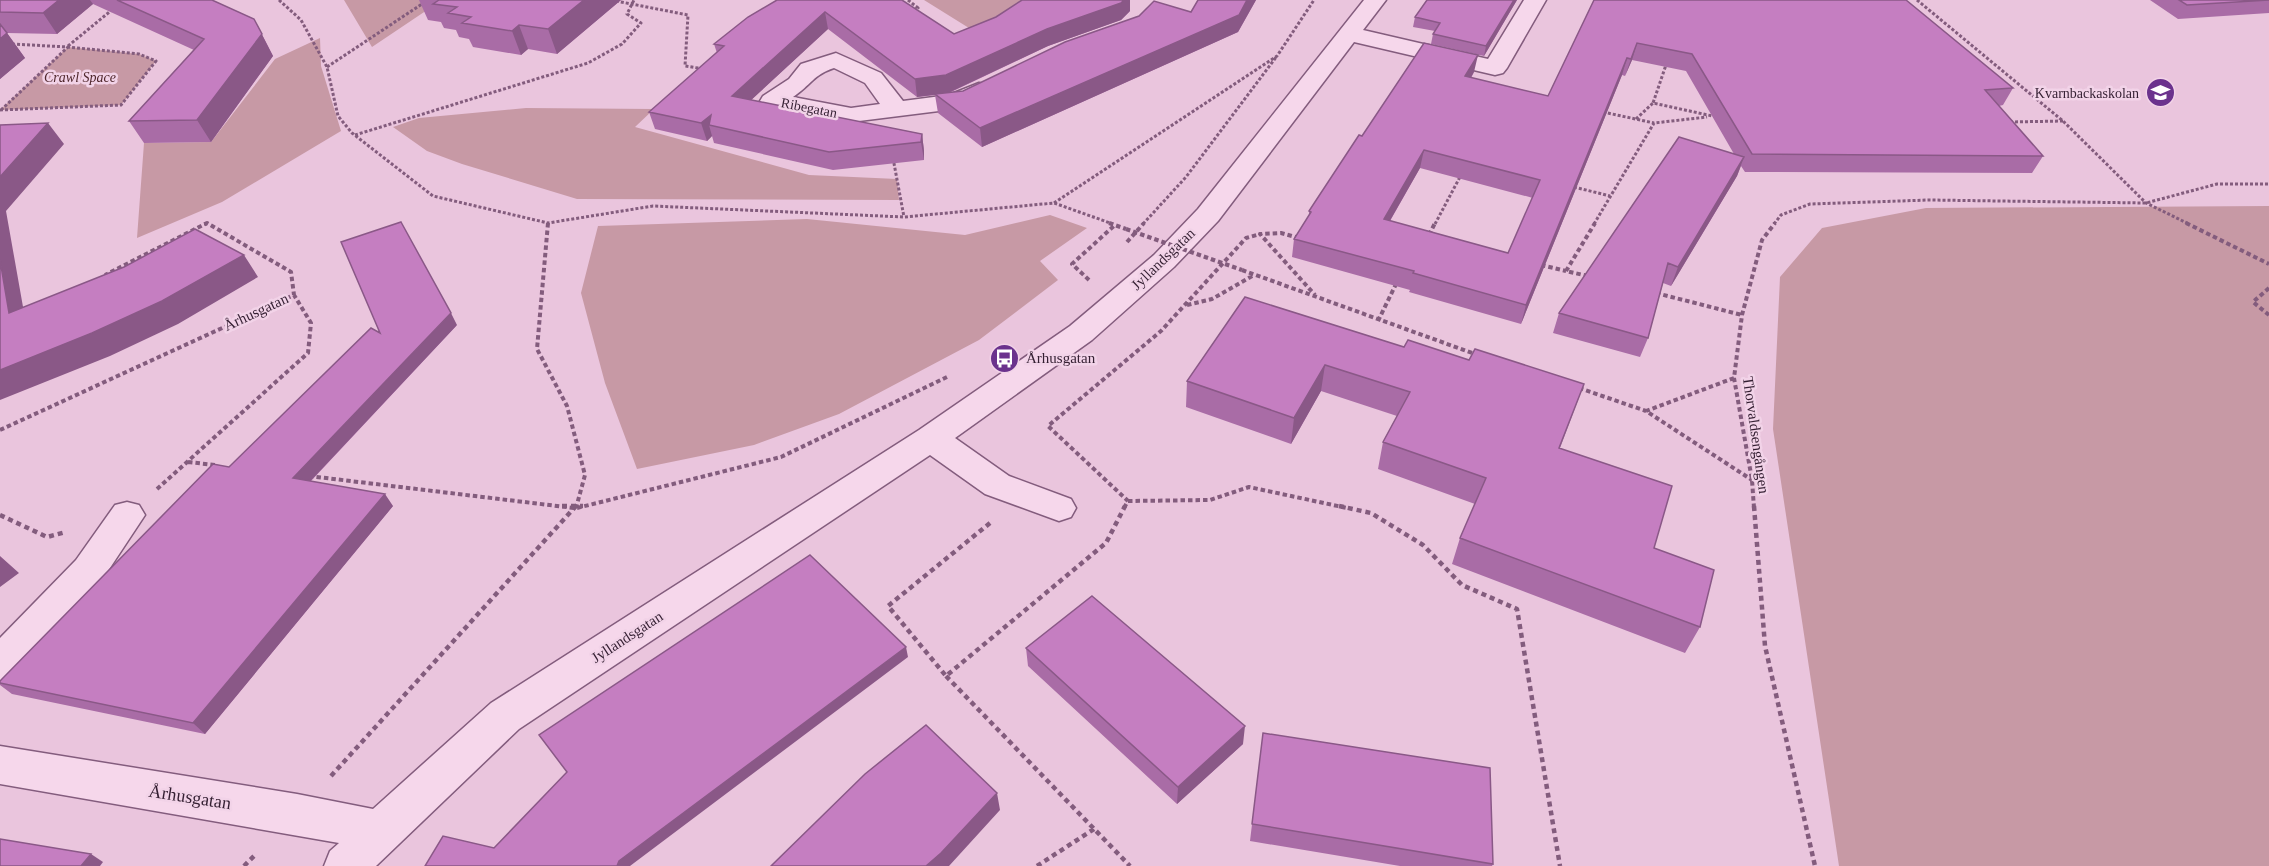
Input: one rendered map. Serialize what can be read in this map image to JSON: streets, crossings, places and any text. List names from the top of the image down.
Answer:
{
  "streets": {
    "street": ["Jyllandsgatan", "Århusgatan"],
    "path": ["Thorvaldsengången"]
  },
  "crossings": [
    ["Jyllandsgatan", "Århusgatan"]
  ],
  "parks": ["Crawl Space"],
  "places": {
    "school or university": ["Kvarnbackaskolan"],
    "bus stop": ["Århusgatan"]
  }
}
